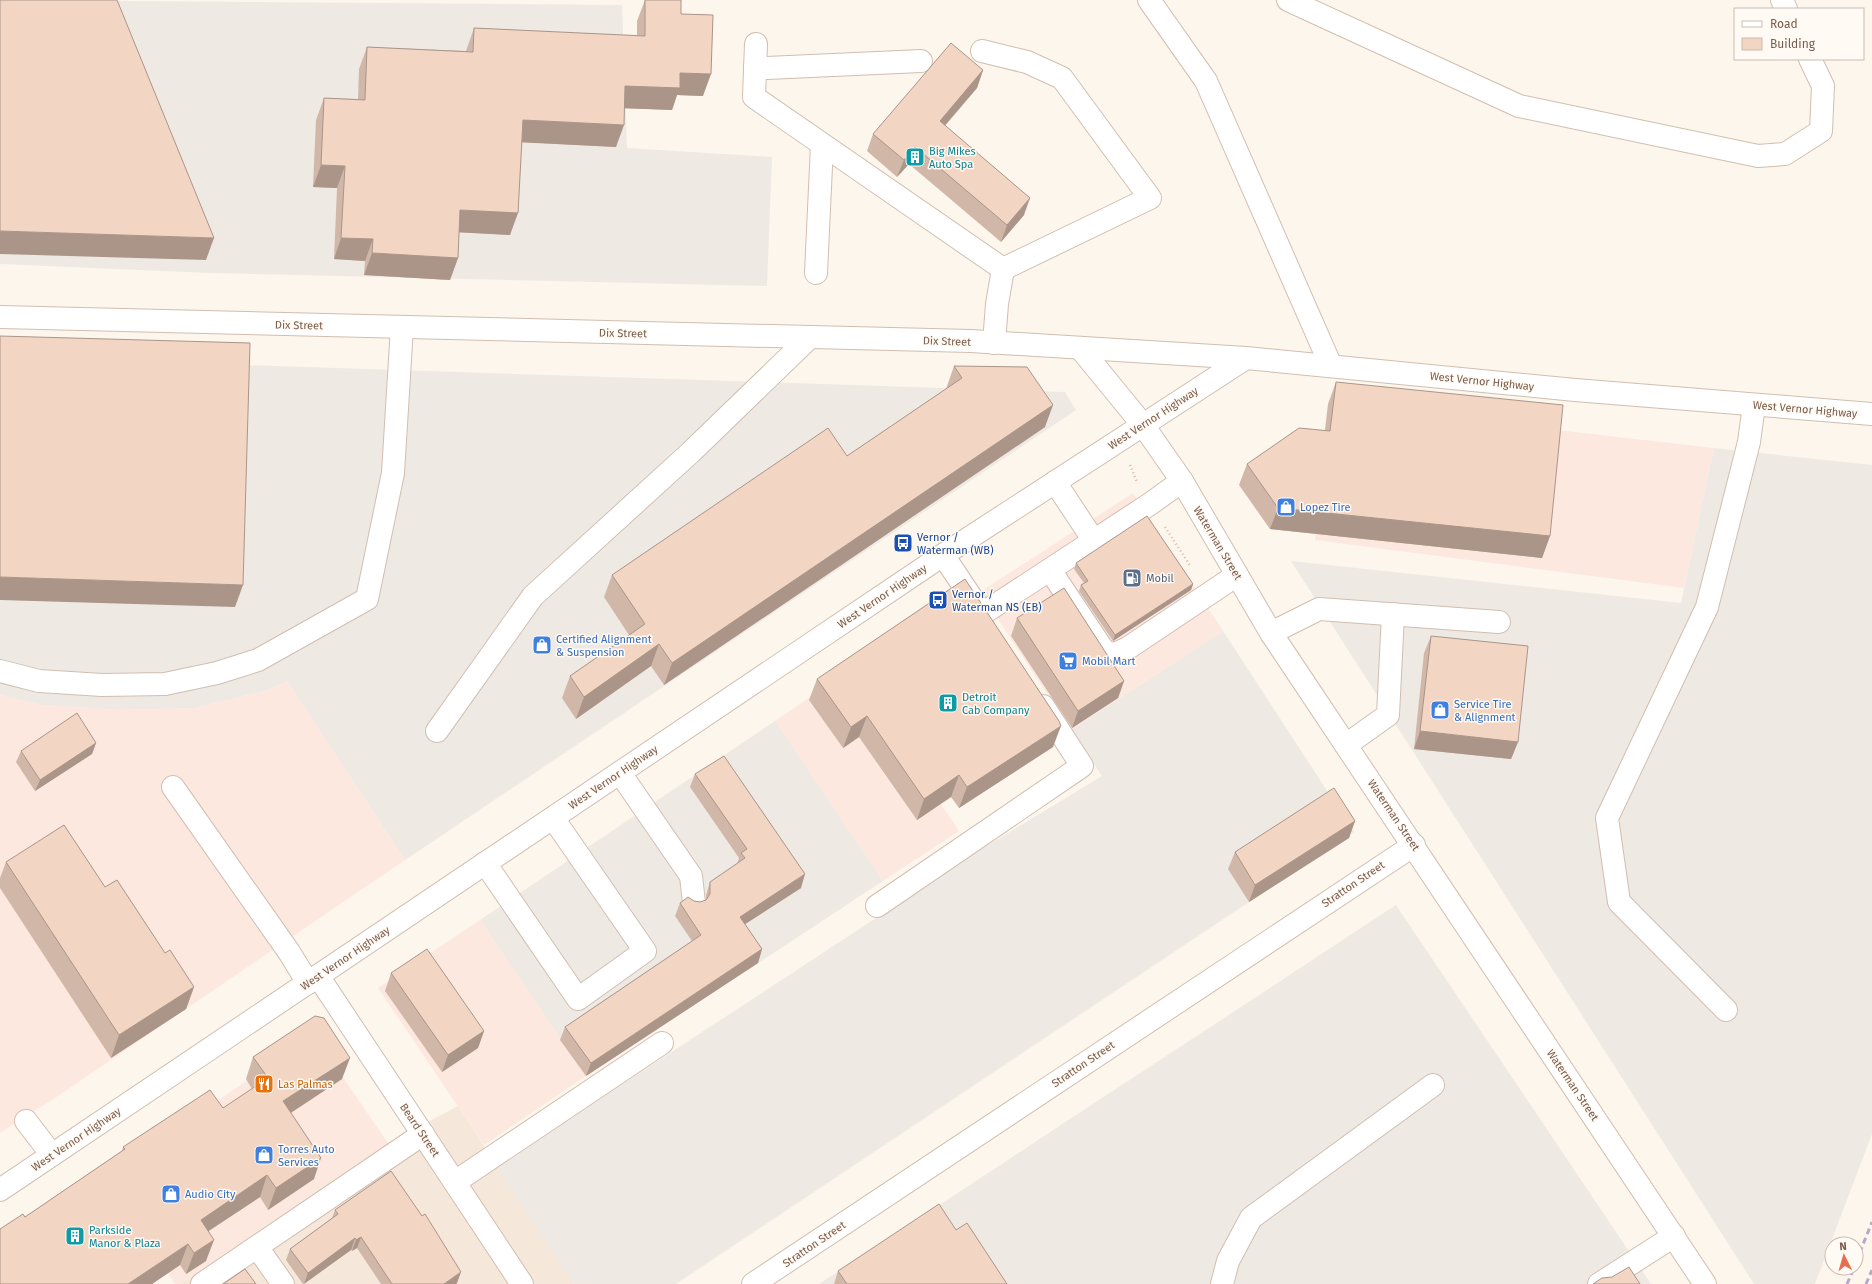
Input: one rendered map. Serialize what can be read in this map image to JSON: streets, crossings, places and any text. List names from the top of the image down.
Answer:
{
  "streets": {
    "street": [
      "Dix Street",
      "West Vernor Highway",
      "Waterman Street",
      "Stratton Street",
      "Beard Street"
    ]
  },
  "crossings": [
    ["Dix Street", "West Vernor Highway"],
    ["Dix Street", "Waterman Street"],
    ["West Vernor Highway", "Waterman Street"],
    ["West Vernor Highway", "Beard Street"],
    ["Waterman Street", "Stratton Street"]
  ],
  "places": {
    "building": ["Big Mikes Auto Spa", "Detroit Cab Company", "Parkside Manor & Plaza"],
    "shop": [
      "Lopez Tire",
      "Certified Alignment & Suspension",
      "Service Tire & Alignment",
      "Torres Auto Services",
      "Audio City"
    ],
    "bus stop": ["Vernor / Waterman (WB)", "Vernor / Waterman NS (EB)"],
    "fuel station": ["Mobil"],
    "supermarket": ["Mobil Mart"],
    "restaurant": ["Las Palmas"]
  },
  "legend": ["Road", "Building"],
  "north": "top"
}
